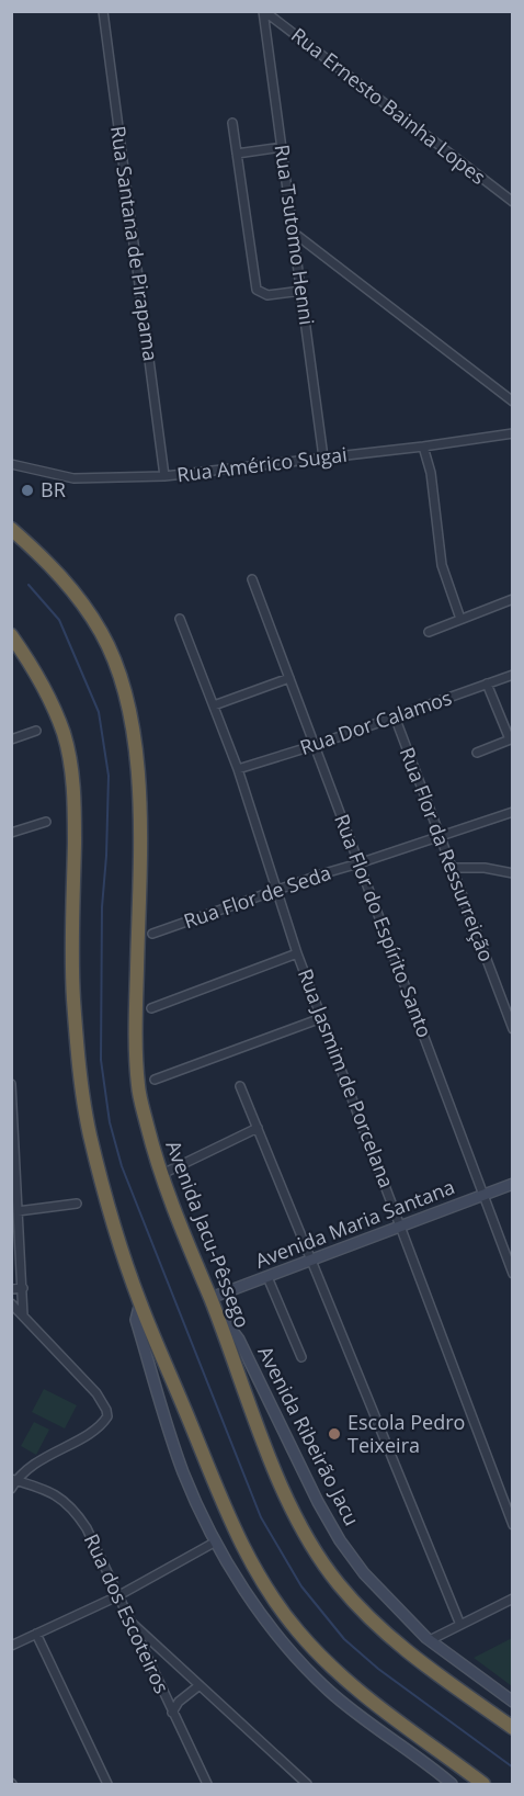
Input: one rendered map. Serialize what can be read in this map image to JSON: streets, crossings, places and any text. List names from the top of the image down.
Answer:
{
  "streets": {
    "highway": ["Avenida Jacu-Pêssego"],
    "street": [
      "Rua Ernesto Bainha Lopes",
      "Rua Tsutomo Henni",
      "Rua Santana de Pirapama",
      "Rua Américo Sugai",
      "Rua Dor Calamos",
      "Rua Flor da Ressurreição",
      "Rua Flor de Seda",
      "Rua Flor do Espírito Santo",
      "Rua Jasmim de Porcelana",
      "Avenida Maria Santana",
      "Avenida Ribeirão Jacu",
      "Rua dos Escoteiros"
    ]
  },
  "crossings": [
    ["Rua Ernesto Bainha Lopes", "Rua Tsutomo Henni"],
    ["Rua Tsutomo Henni", "Rua Américo Sugai"],
    ["Rua Santana de Pirapama", "Rua Américo Sugai"],
    ["Rua Dor Calamos", "Rua Flor da Ressurreição"],
    ["Rua Dor Calamos", "Rua Flor do Espírito Santo"],
    ["Rua Dor Calamos", "Rua Jasmim de Porcelana"],
    ["Rua Flor da Ressurreição", "Rua Flor de Seda"],
    ["Rua Flor de Seda", "Rua Flor do Espírito Santo"],
    ["Rua Flor de Seda", "Rua Jasmim de Porcelana"],
    ["Rua Flor do Espírito Santo", "Avenida Maria Santana"],
    ["Rua Jasmim de Porcelana", "Avenida Maria Santana"],
    ["Avenida Maria Santana", "Avenida Jacu-Pêssego"],
    ["Avenida Jacu-Pêssego", "Avenida Ribeirão Jacu"]
  ],
  "places": ["BR", "Escola Pedro Teixeira"]
}
